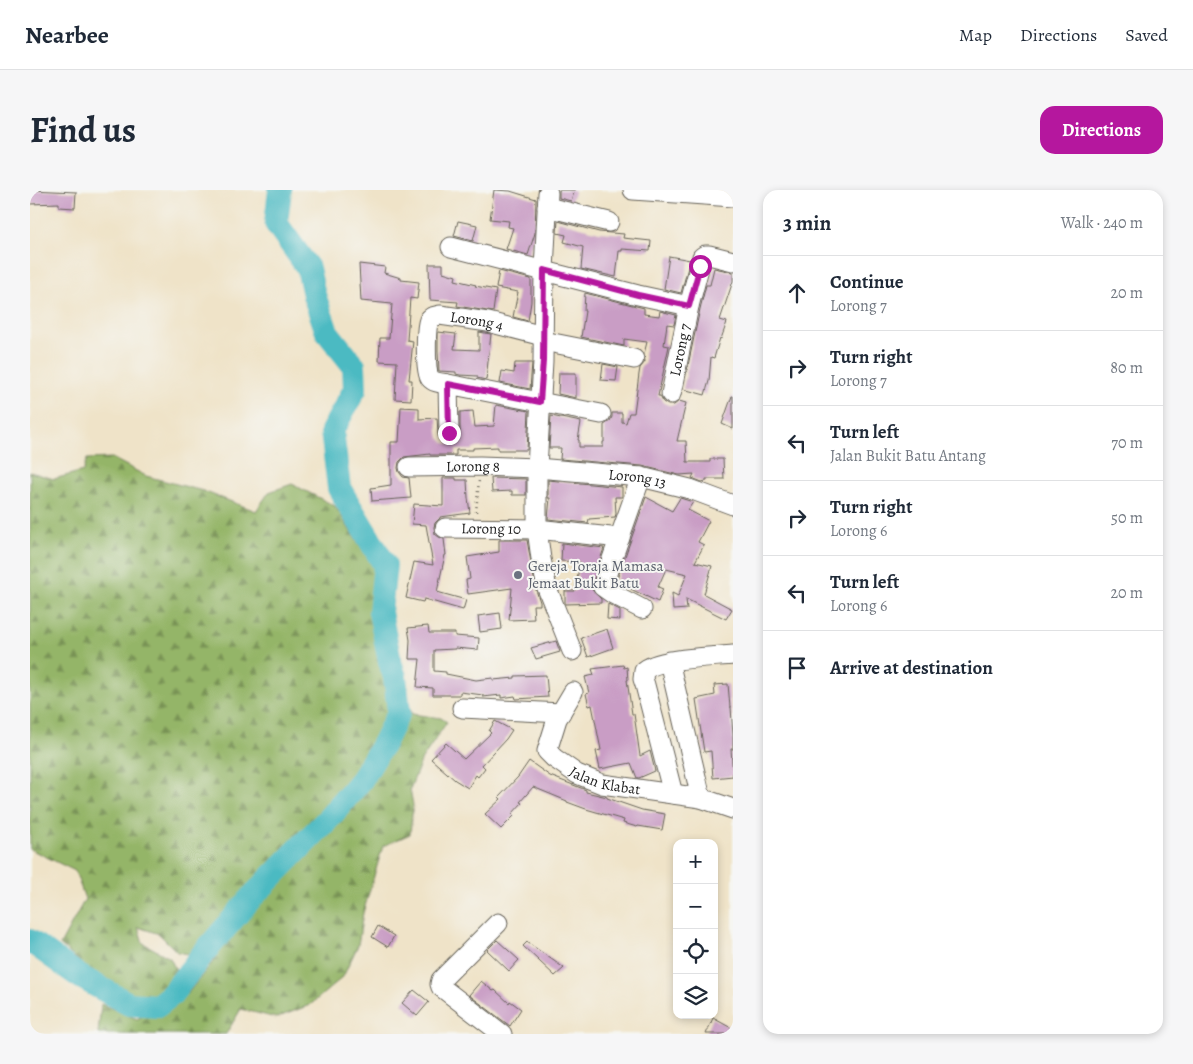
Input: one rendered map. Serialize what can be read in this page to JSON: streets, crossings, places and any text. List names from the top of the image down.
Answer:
{
  "streets": {
    "street": [
      "Lorong 4",
      "Lorong 7",
      "Lorong 8",
      "Lorong 13",
      "Lorong 10",
      "Jalan Klabat"
    ]
  },
  "crossings": [
    ["Lorong 8", "Lorong 13"]
  ],
  "places": ["Gereja Toraja Mamasa Jemaat Bukit Batu"],
  "page": {
    "header": "Nearbee",
    "nav": ["Map", "Directions", "Saved"],
    "title": "Find us",
    "buttons": "Directions",
    "heading": ["3 min", "Walk · 240 m"],
    "list": [
      ["Continue", "Lorong 7", "20 m"],
      ["Turn right", "Lorong 7", "80 m"],
      ["Turn left", "Jalan Bukit Batu Antang", "70 m"],
      ["Turn right", "Lorong 6", "50 m"],
      ["Turn left", "Lorong 6", "20 m"],
      "Arrive at destination"
    ],
    "map_buttons": ["+", "−"]
  }
}
